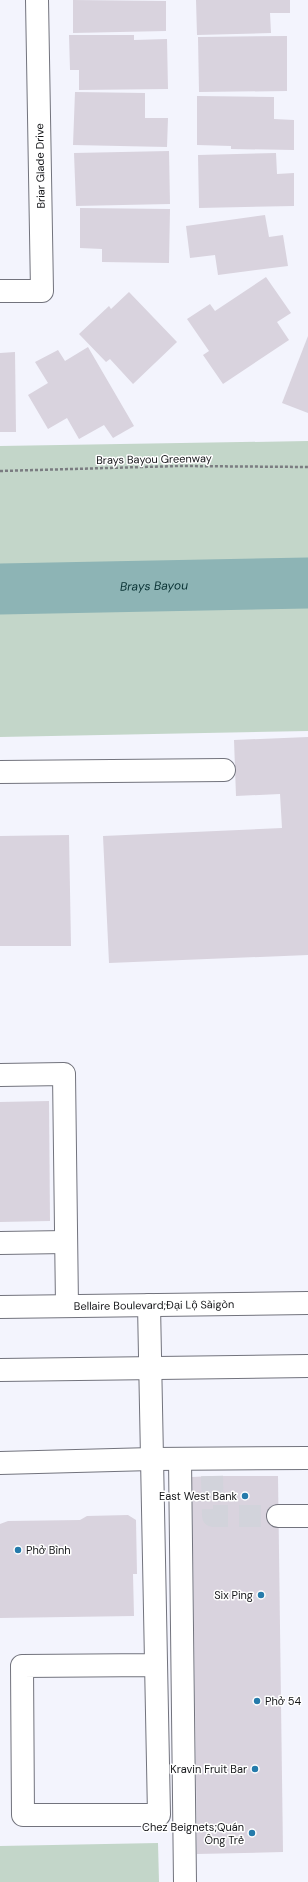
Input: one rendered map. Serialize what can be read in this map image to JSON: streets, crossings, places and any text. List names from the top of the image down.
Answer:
{
  "streets": {
    "main road": ["Briar Glade Drive", "Bellaire Boulevard;Đại Lộ Sàigòn"],
    "path": ["Brays Bayou Greenway"]
  },
  "water": ["Brays Bayou"],
  "places": [
    "East West Bank",
    "Phở Bình",
    "Six Ping",
    "Phở 54",
    "Kravin Fruit Bar",
    "Chez Beignets;Quán Ông Trẻ"
  ]
}
